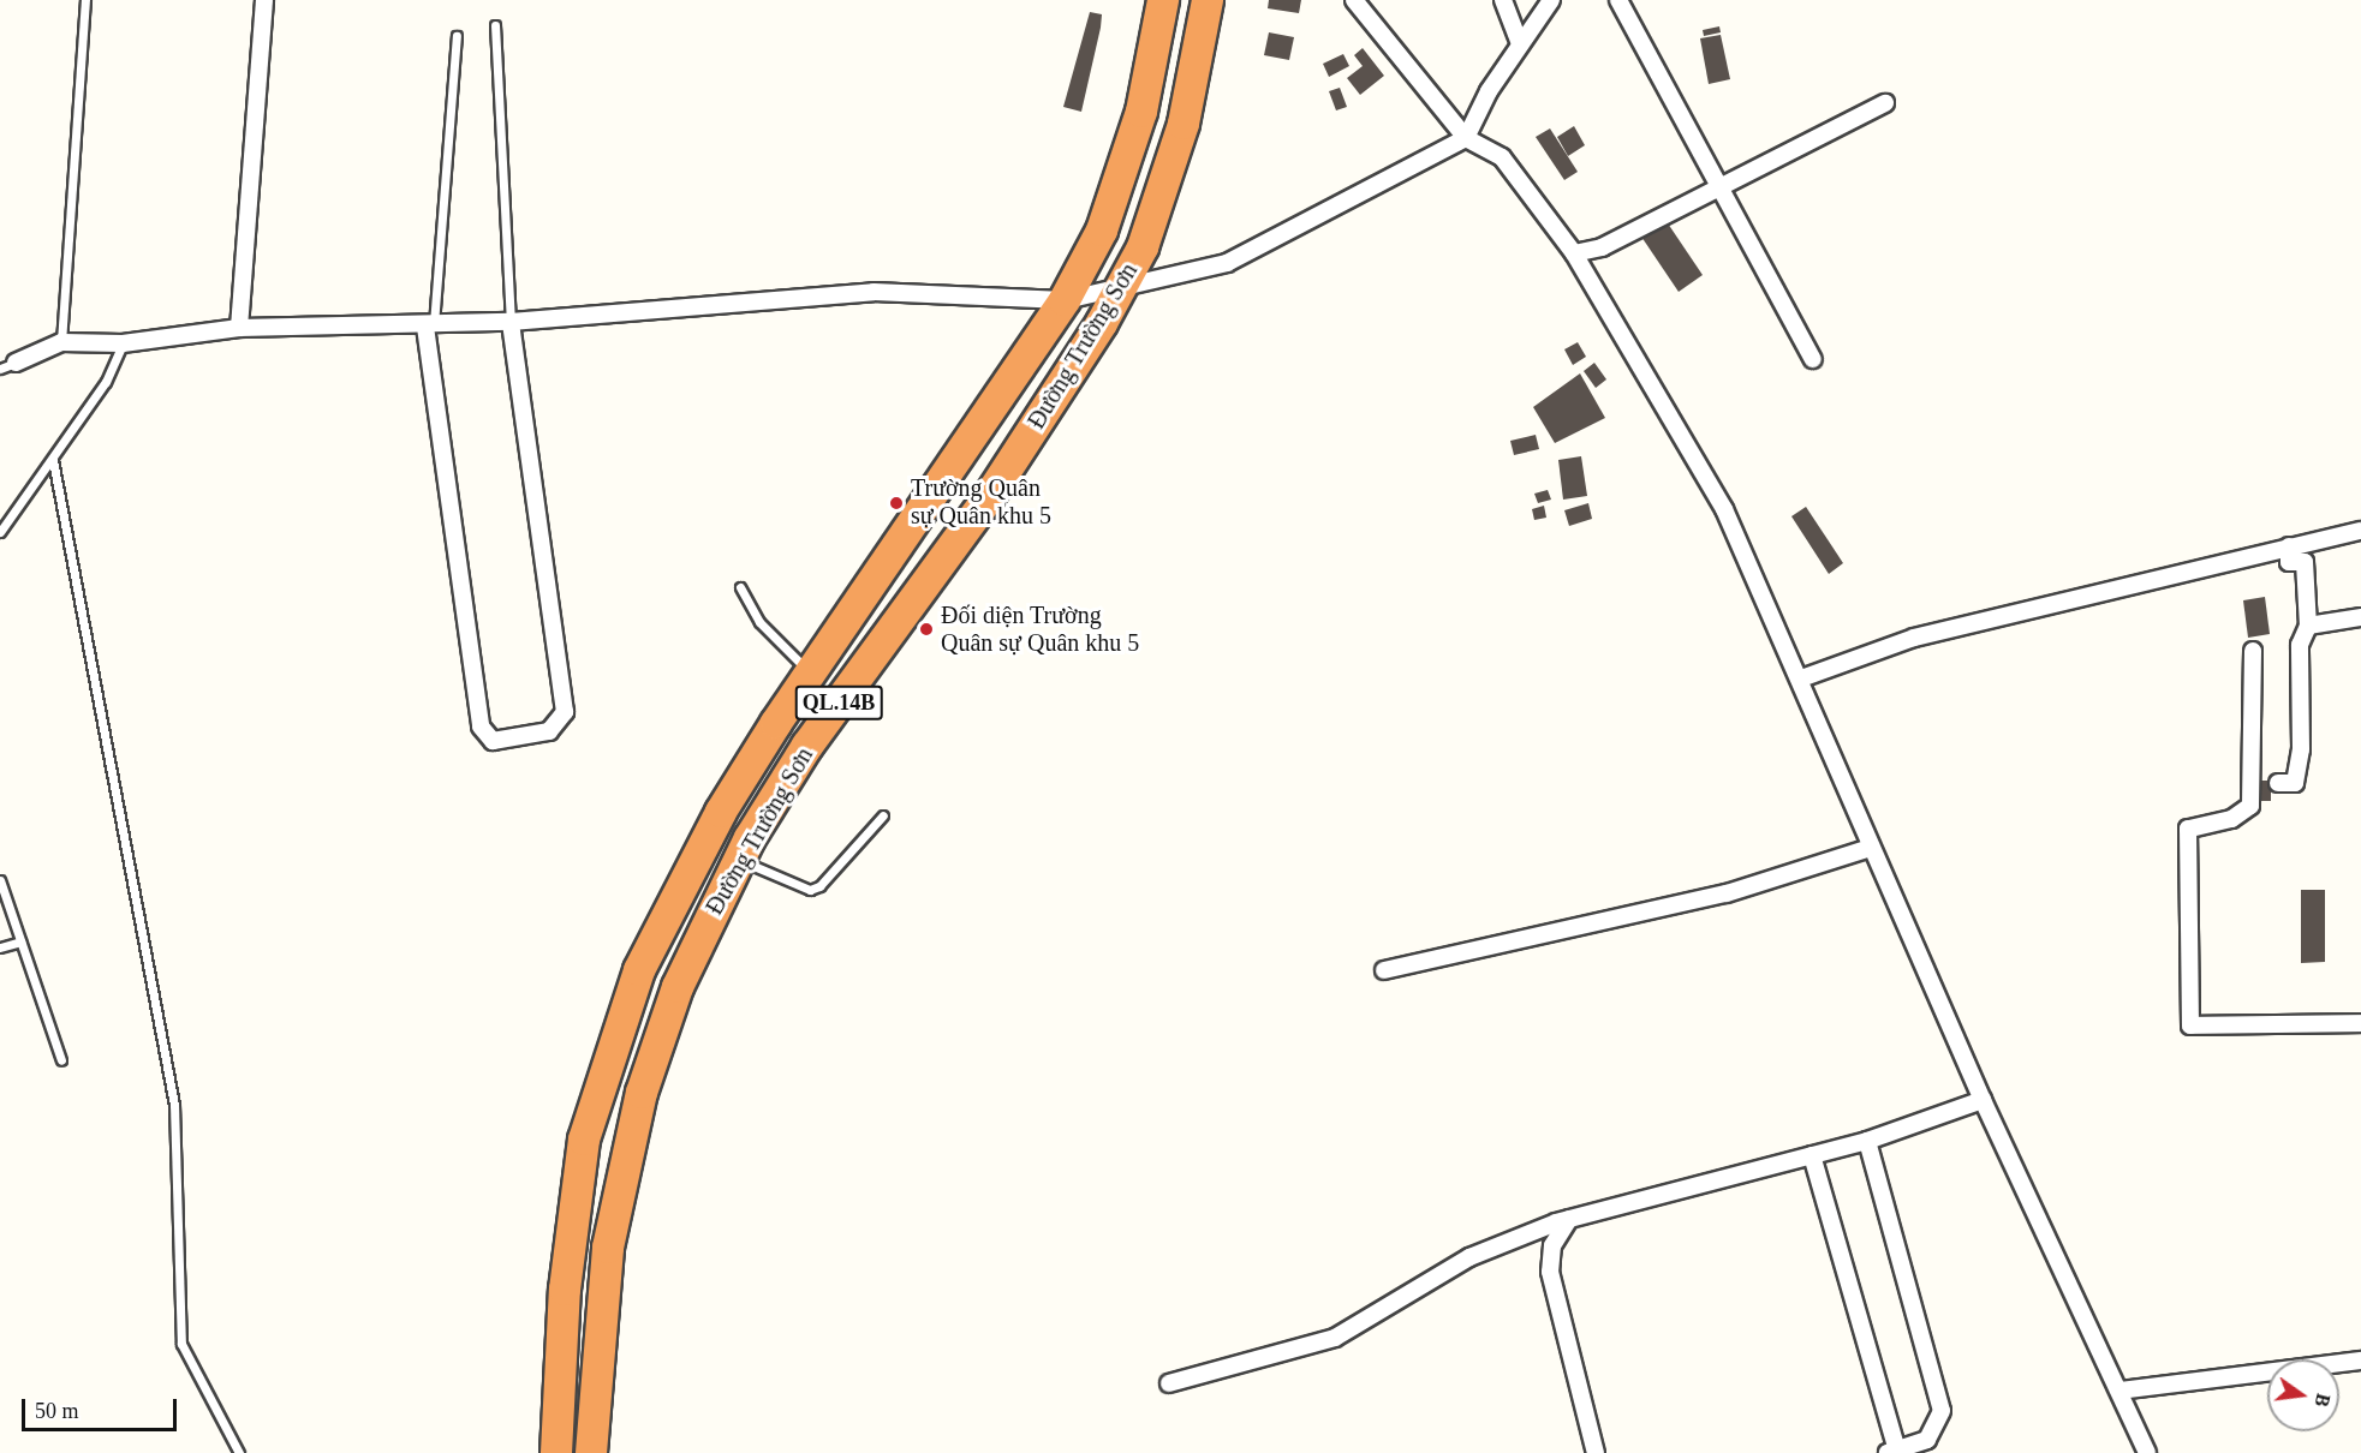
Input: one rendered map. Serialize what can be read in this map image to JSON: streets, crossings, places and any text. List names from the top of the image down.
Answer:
{
  "streets": {
    "highway": ["Đường Trường Sơn", "QL.14B"]
  },
  "places": ["Trường Quân sự Quân khu 5", "Đối diện Trường Quân sự Quân khu 5"],
  "scale_bar": "50 m",
  "north": "right"
}
